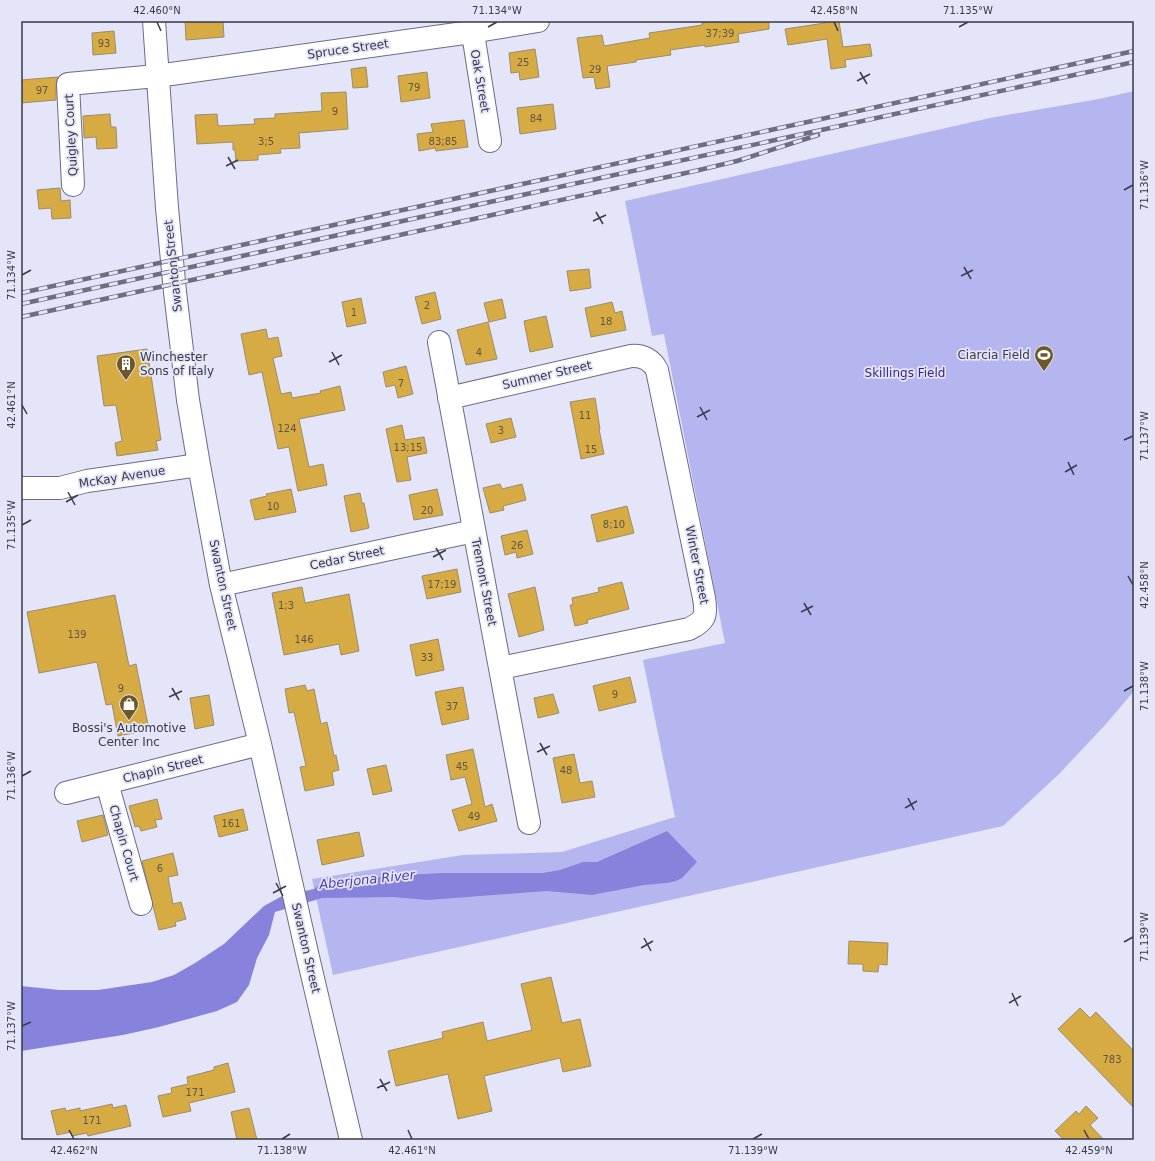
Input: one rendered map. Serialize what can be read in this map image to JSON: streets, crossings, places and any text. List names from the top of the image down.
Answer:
{
  "streets": {
    "street": [
      "Spruce Street",
      "Oak Street",
      "Quigley Court",
      "Swanton Street",
      "Summer Street",
      "McKay Avenue",
      "Cedar Street",
      "Winter Street",
      "Tremont Street",
      "Chapin Street",
      "Chapin Court"
    ]
  },
  "crossings": [
    ["Spruce Street", "Oak Street"],
    ["Spruce Street", "Quigley Court"],
    ["Spruce Street", "Swanton Street"],
    ["Swanton Street", "McKay Avenue"],
    ["Swanton Street", "Cedar Street"],
    ["Swanton Street", "Chapin Street"],
    ["Summer Street", "Winter Street"],
    ["Summer Street", "Tremont Street"],
    ["Cedar Street", "Tremont Street"],
    ["Winter Street", "Tremont Street"],
    ["Chapin Street", "Chapin Court"]
  ],
  "water": ["Aberjona River"],
  "parks": ["Skillings Field"],
  "places": {
    "sports": ["Ciarcia Field"],
    "building": ["Winchester Sons of Italy"],
    "shop": ["Bossi's Automotive Center Inc"]
  },
  "house_numbers": [
    "37;39",
    "93",
    "25",
    "29",
    "79",
    "97",
    "9",
    "84",
    "3;5",
    "83;85",
    "2",
    "1",
    "18",
    "4",
    "7",
    "11",
    "124",
    "3",
    "13;15",
    "15",
    "10",
    "20",
    "8;10",
    "26",
    "17;19",
    "1;3",
    "139",
    "146",
    "33",
    "9",
    "9",
    "37",
    "45",
    "48",
    "49",
    "161",
    "6",
    "783",
    "171",
    "171"
  ],
  "coordinates": [
    "42.460°N",
    "71.134°W",
    "42.458°N",
    "71.135°W",
    "71.136°W",
    "42.461°N",
    "71.137°W",
    "71.138°W",
    "71.139°W",
    "42.462°N",
    "42.459°N"
  ]
}
